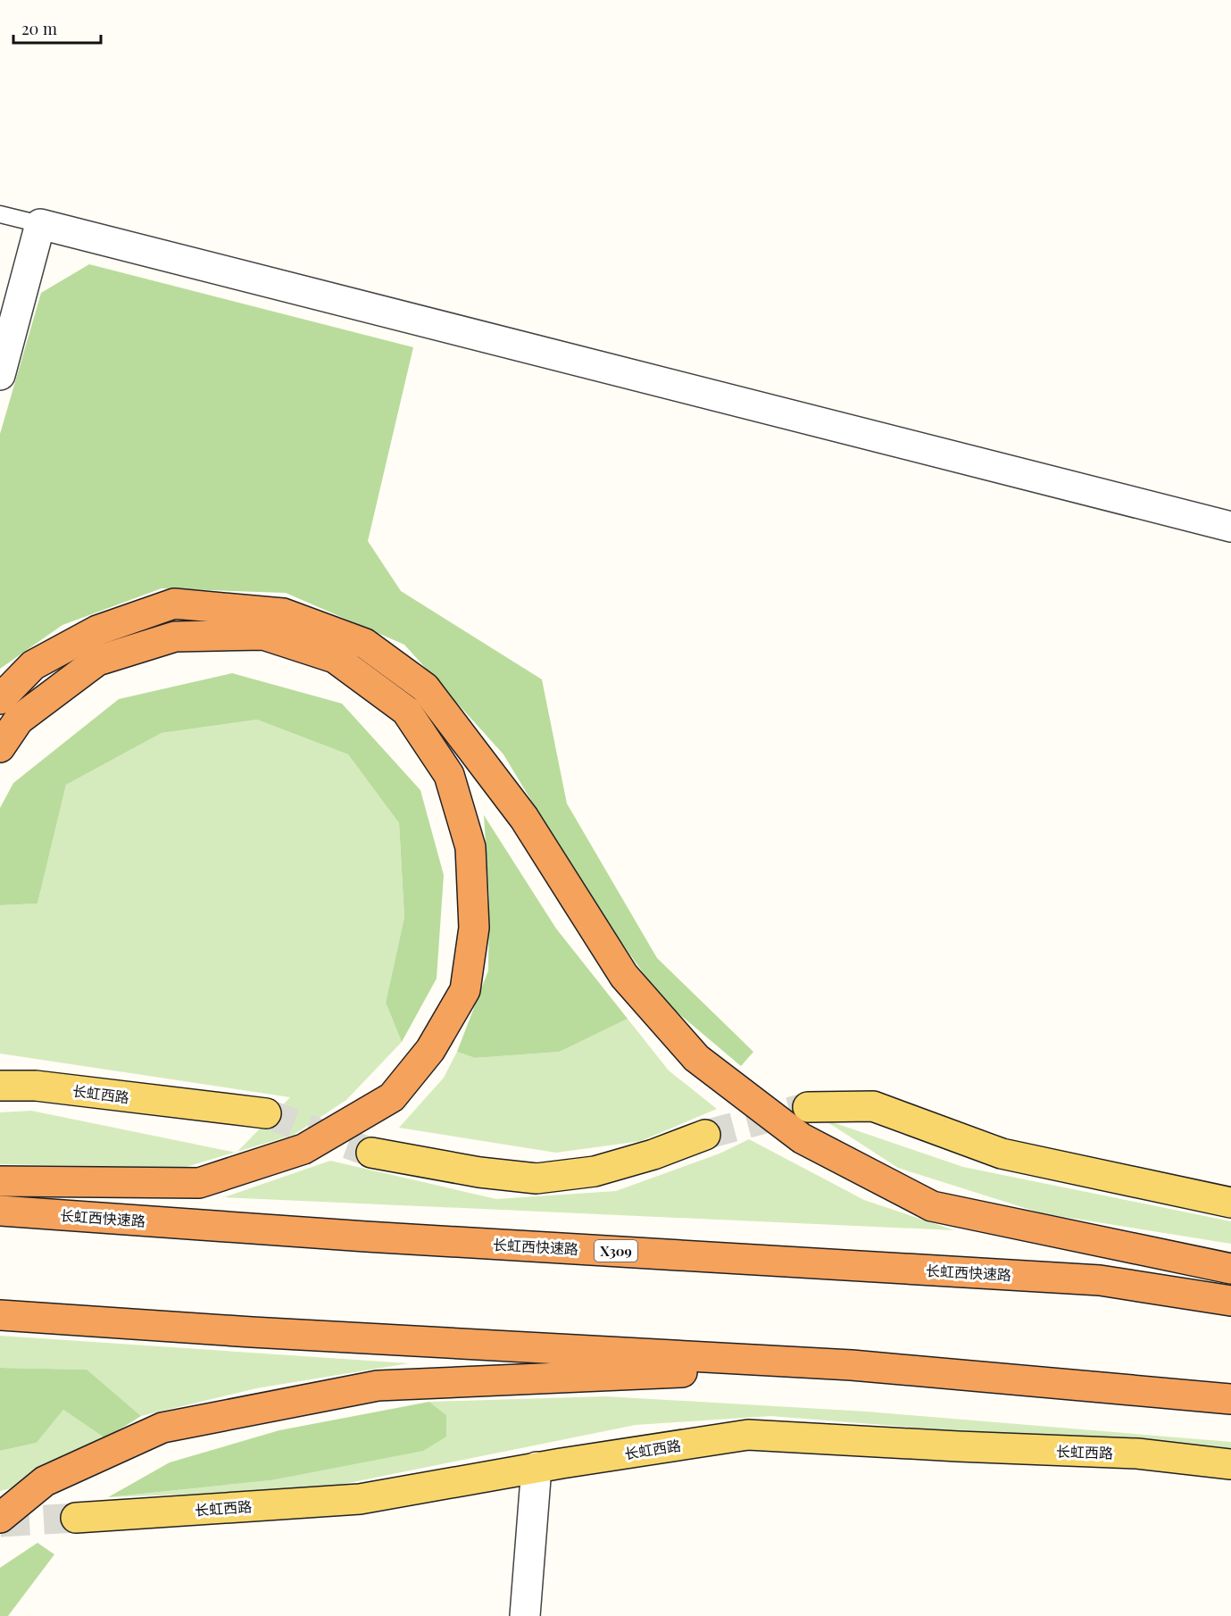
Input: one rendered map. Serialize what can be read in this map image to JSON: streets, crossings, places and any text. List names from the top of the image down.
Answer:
{
  "streets": {
    "highway": ["长虹西快速路", "X309"],
    "main road": ["长虹西路"]
  },
  "scale_bar": "20 m"
}
